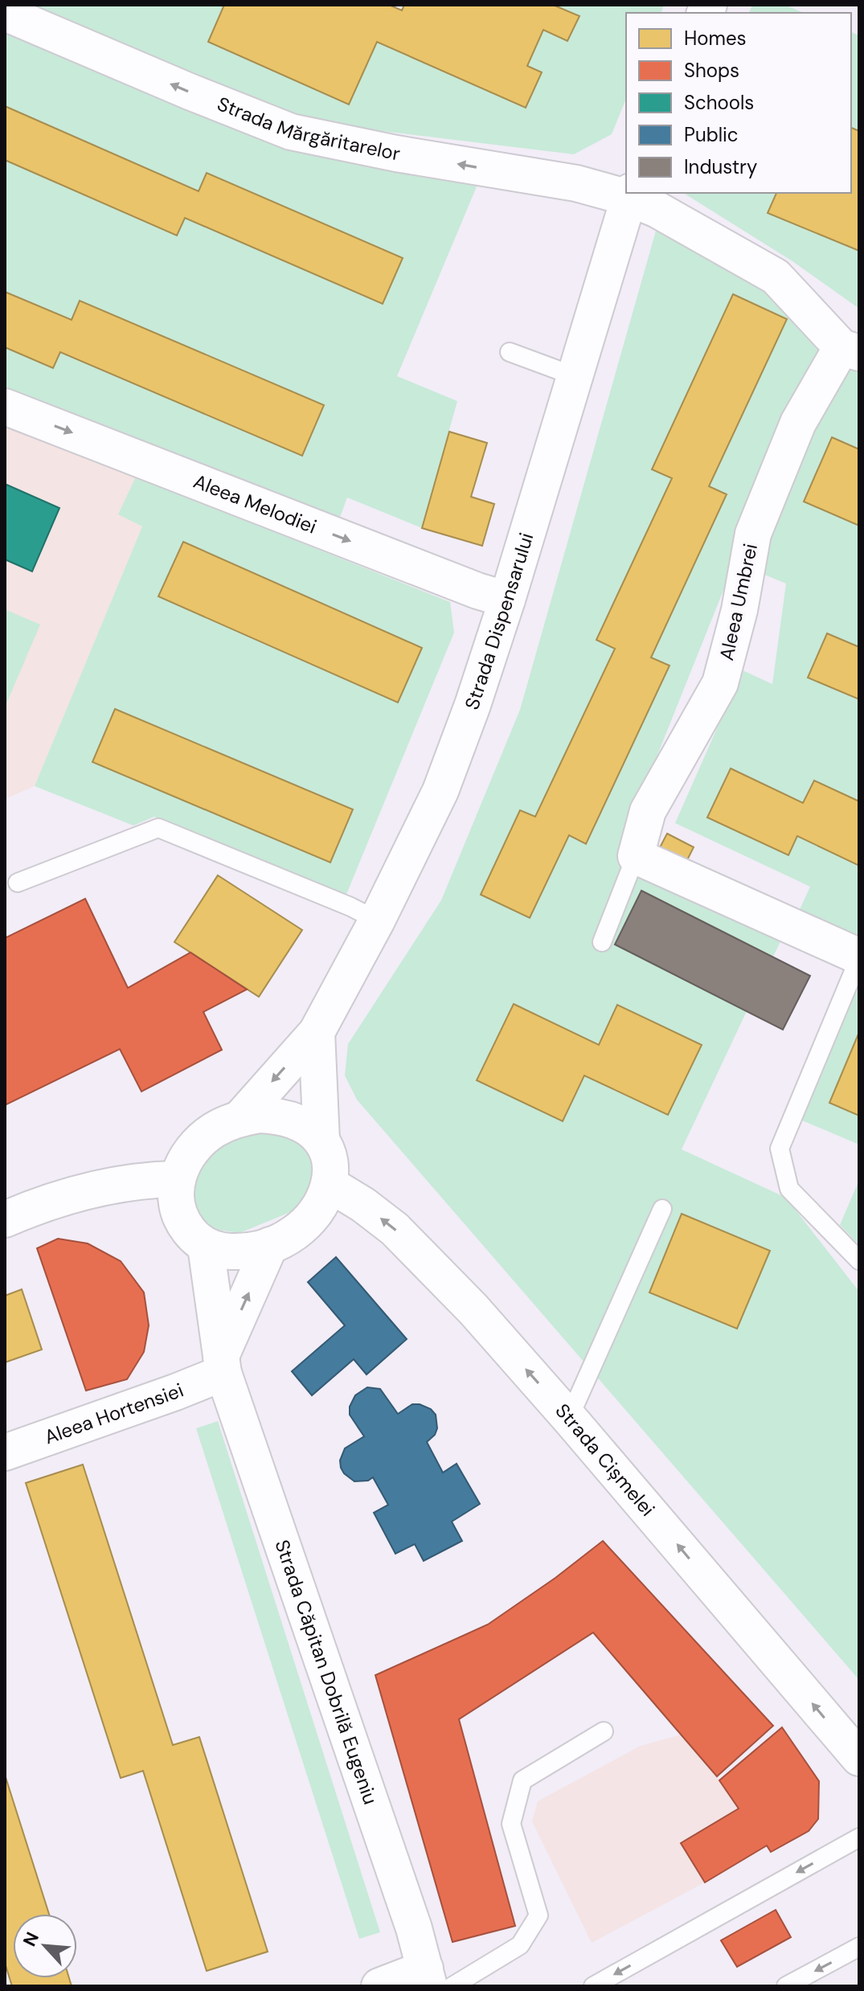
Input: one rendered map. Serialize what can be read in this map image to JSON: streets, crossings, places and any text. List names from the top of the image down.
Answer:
{
  "streets": {
    "street": [
      "Strada Mărgăritarelor",
      "Aleea Melodiei",
      "Aleea Umbrei",
      "Strada Dispensarului",
      "Aleea Hortensiei",
      "Strada Cișmelei",
      "Strada Căpitan Dobrilă Eugeniu"
    ]
  },
  "crossings": [
    ["Strada Mărgăritarelor", "Aleea Umbrei"],
    ["Strada Mărgăritarelor", "Strada Dispensarului"],
    ["Aleea Melodiei", "Strada Dispensarului"],
    ["Aleea Umbrei", "Strada Dispensarului"],
    ["Strada Dispensarului", "Strada Cișmelei"],
    ["Strada Dispensarului", "Strada Căpitan Dobrilă Eugeniu"],
    ["Aleea Hortensiei", "Strada Căpitan Dobrilă Eugeniu"],
    ["Strada Cișmelei", "Strada Căpitan Dobrilă Eugeniu"]
  ],
  "one_way": ["Strada Mărgăritarelor", "Aleea Melodiei", "Strada Cișmelei"],
  "legend": [
    "Homes",
    "Shops",
    "Schools",
    "Public",
    "Industry"
  ],
  "north": "top left"
}
